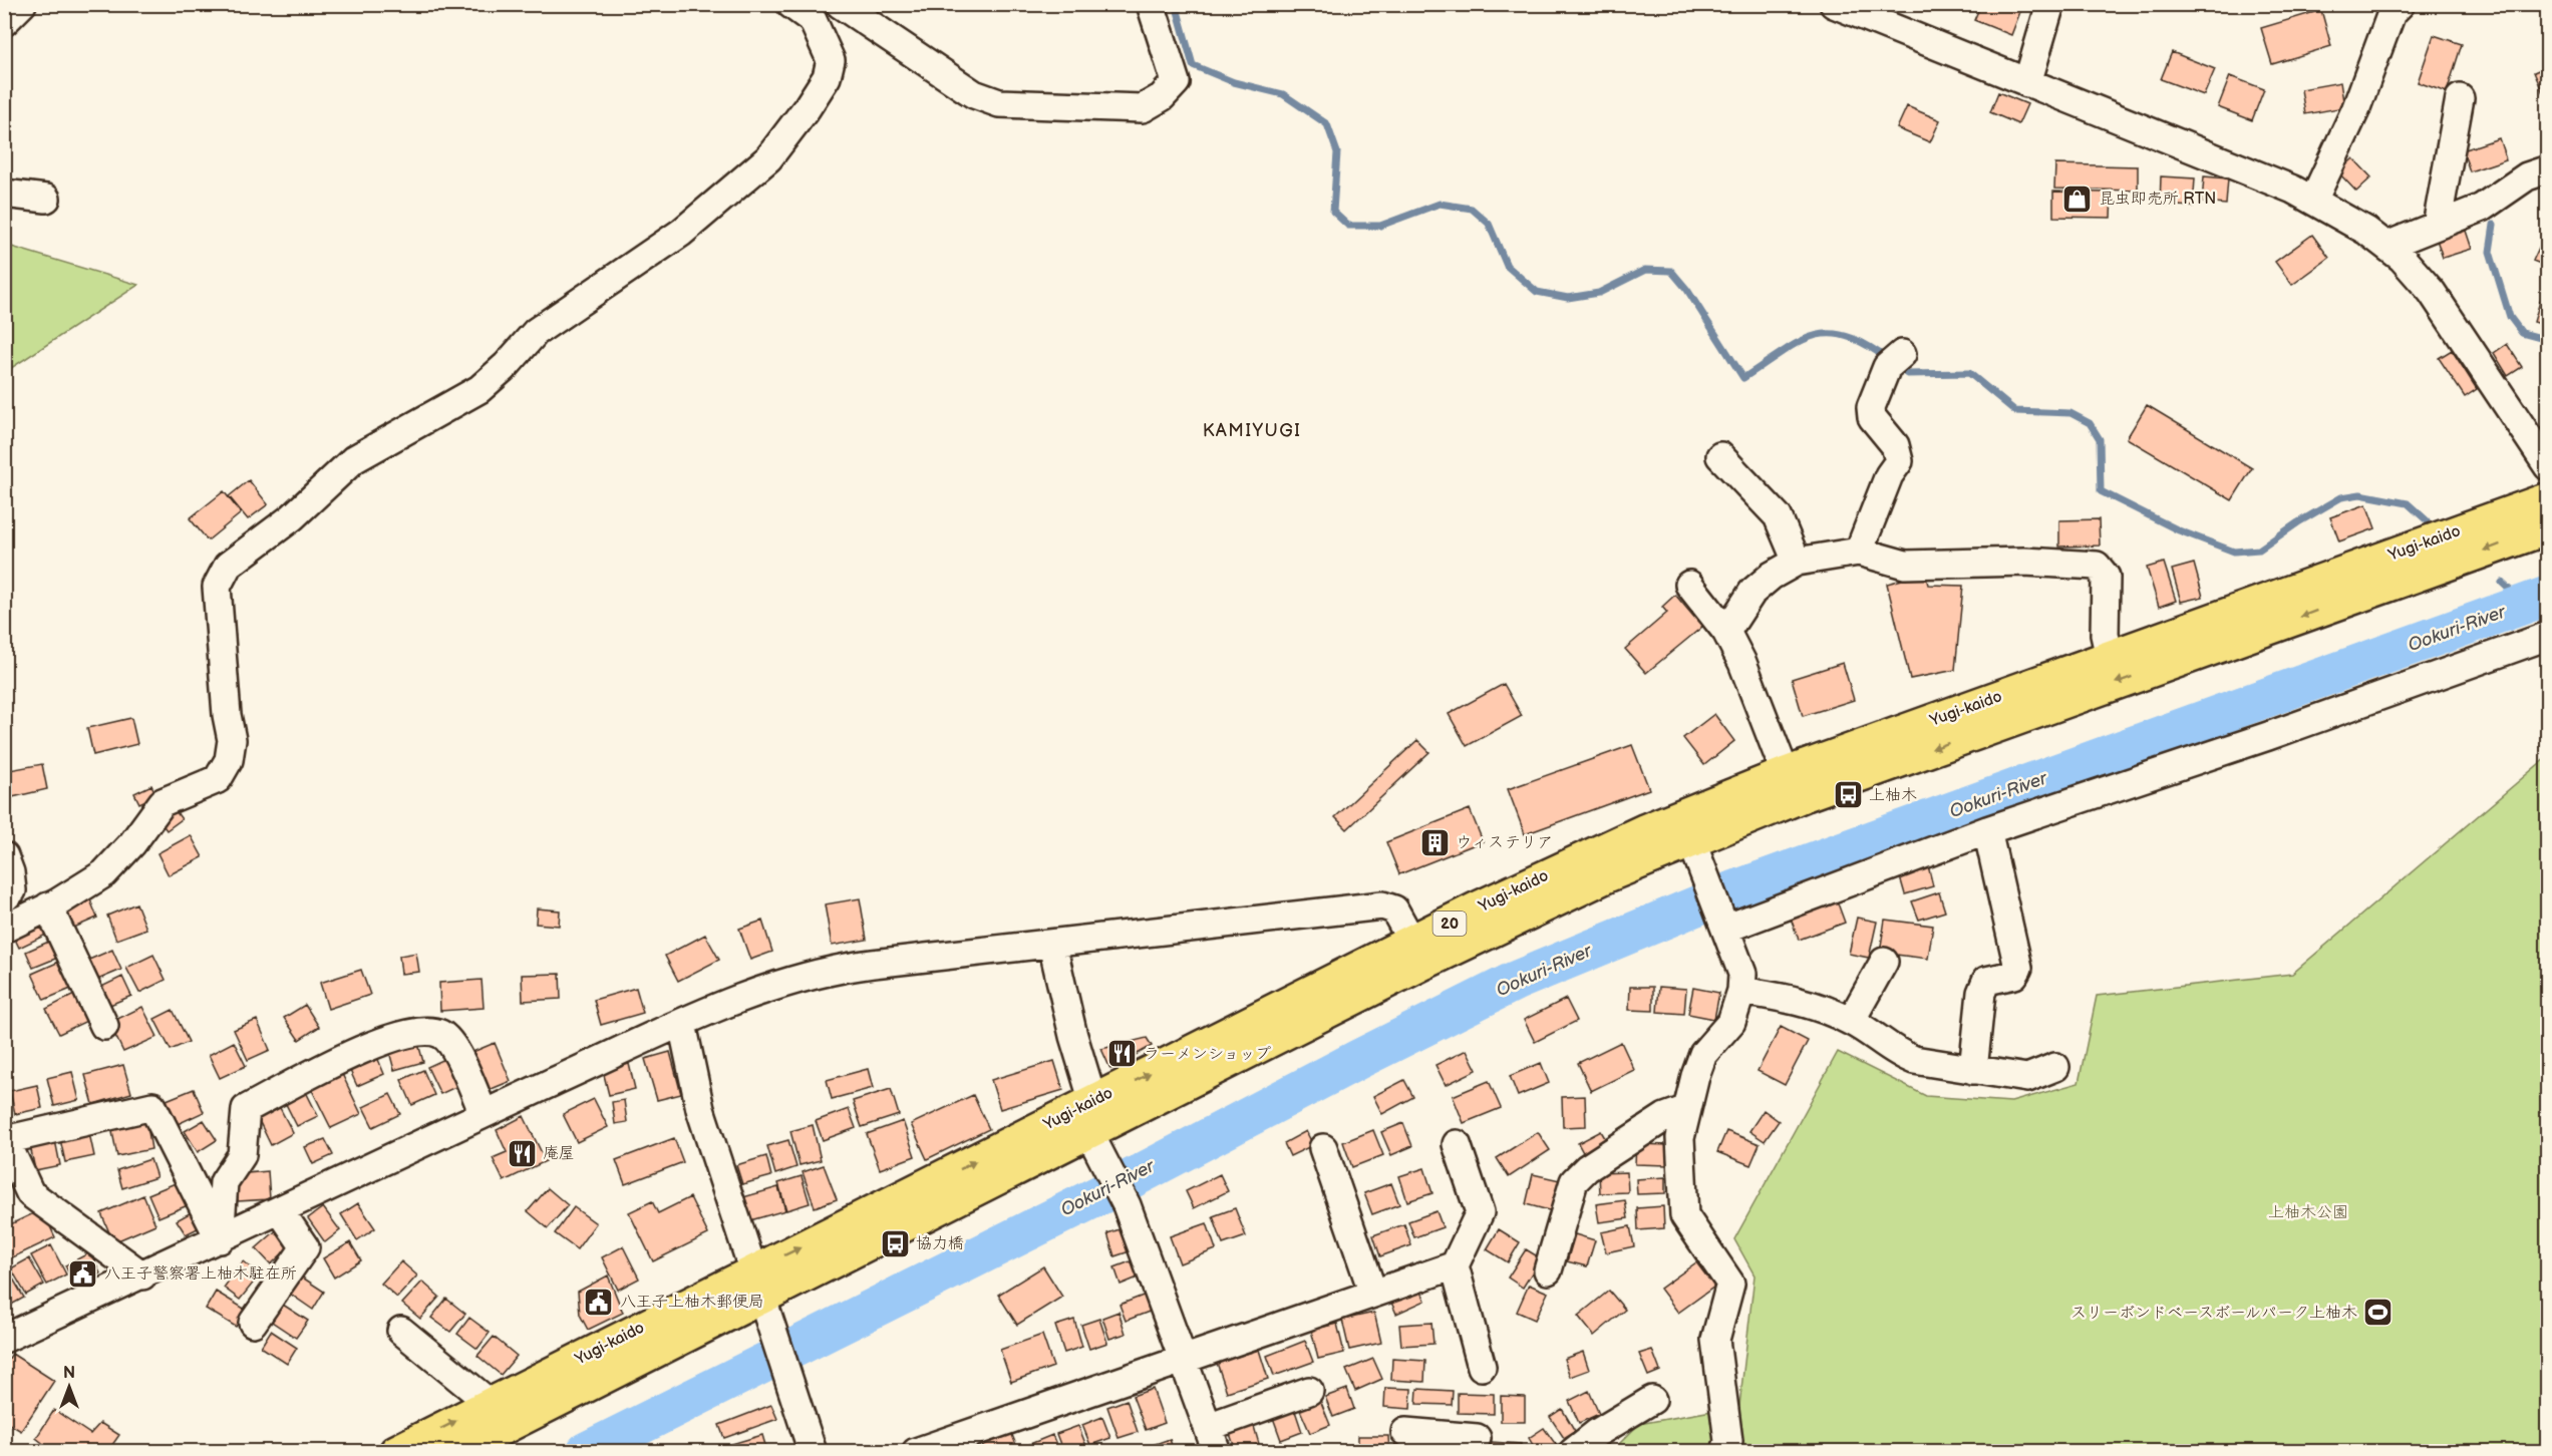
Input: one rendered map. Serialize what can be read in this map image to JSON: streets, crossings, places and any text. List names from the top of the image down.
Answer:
{
  "streets": {
    "main road": ["Yugi-kaido", "20"]
  },
  "districts": ["KAMIYUGI"],
  "water": ["Ookuri-River"],
  "parks": ["上柚木公園"],
  "places": {
    "shop": ["昆虫即売所 RTN"],
    "bus stop": ["上柚木", "協力橋"],
    "building": ["ウィステリア"],
    "restaurant": ["ラーメンショップ", "庵屋"],
    "public building": ["八王子警察署上柚木駐在所", "八王子上柚木郵便局"],
    "sports": ["スリーボンドベースボールパーク上柚木"]
  },
  "north": "top"
}
